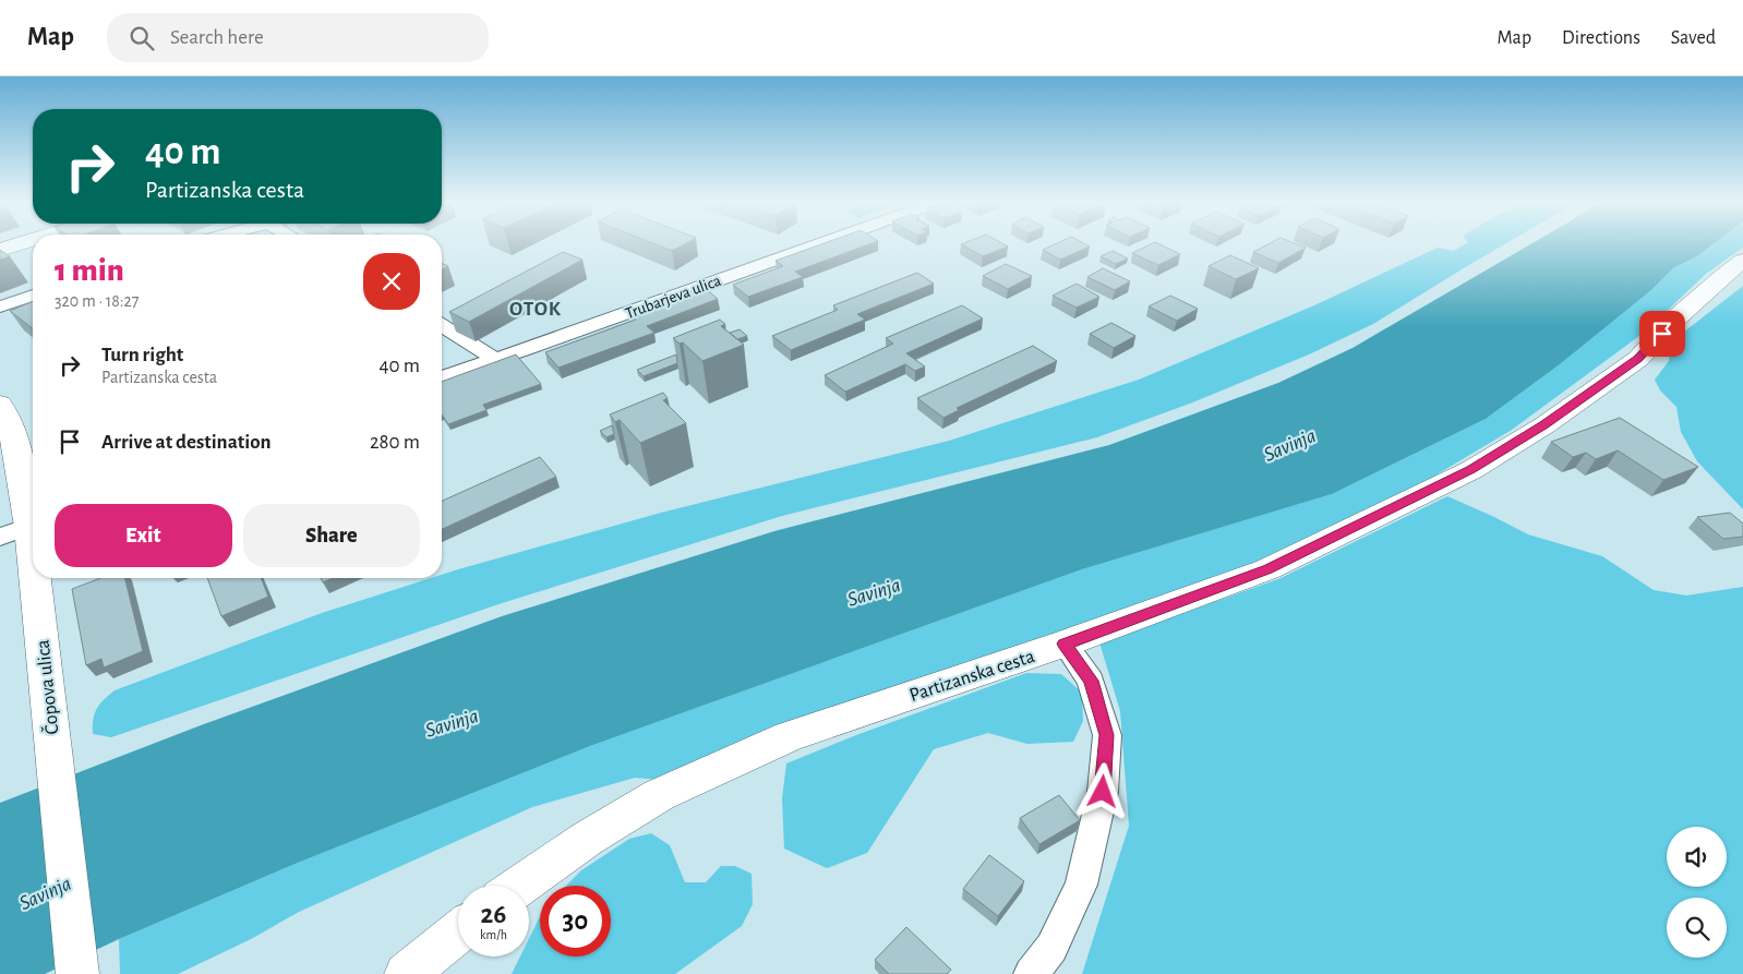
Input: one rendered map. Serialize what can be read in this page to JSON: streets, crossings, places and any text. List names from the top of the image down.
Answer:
{
  "streets": {
    "street": ["Trubarjeva ulica", "Partizanska cesta", "Čopova ulica"]
  },
  "districts": ["OTOK"],
  "water": ["Savinja"],
  "page": {
    "header": "Map",
    "search": "Search here",
    "nav": ["Map", "Directions", "Saved"],
    "turn": ["40 m", "Partizanska cesta"],
    "heading": ["1 min", "320 m · 18:27"],
    "list": [
      {
        "name": "Turn right",
        "note": "Partizanska cesta",
        "value": "40 m"
      },
      {
        "name": "Arrive at destination",
        "value": "280 m"
      }
    ],
    "buttons": ["Exit", "Share"],
    "speed": "26 km/h",
    "limit": "30"
  }
}
